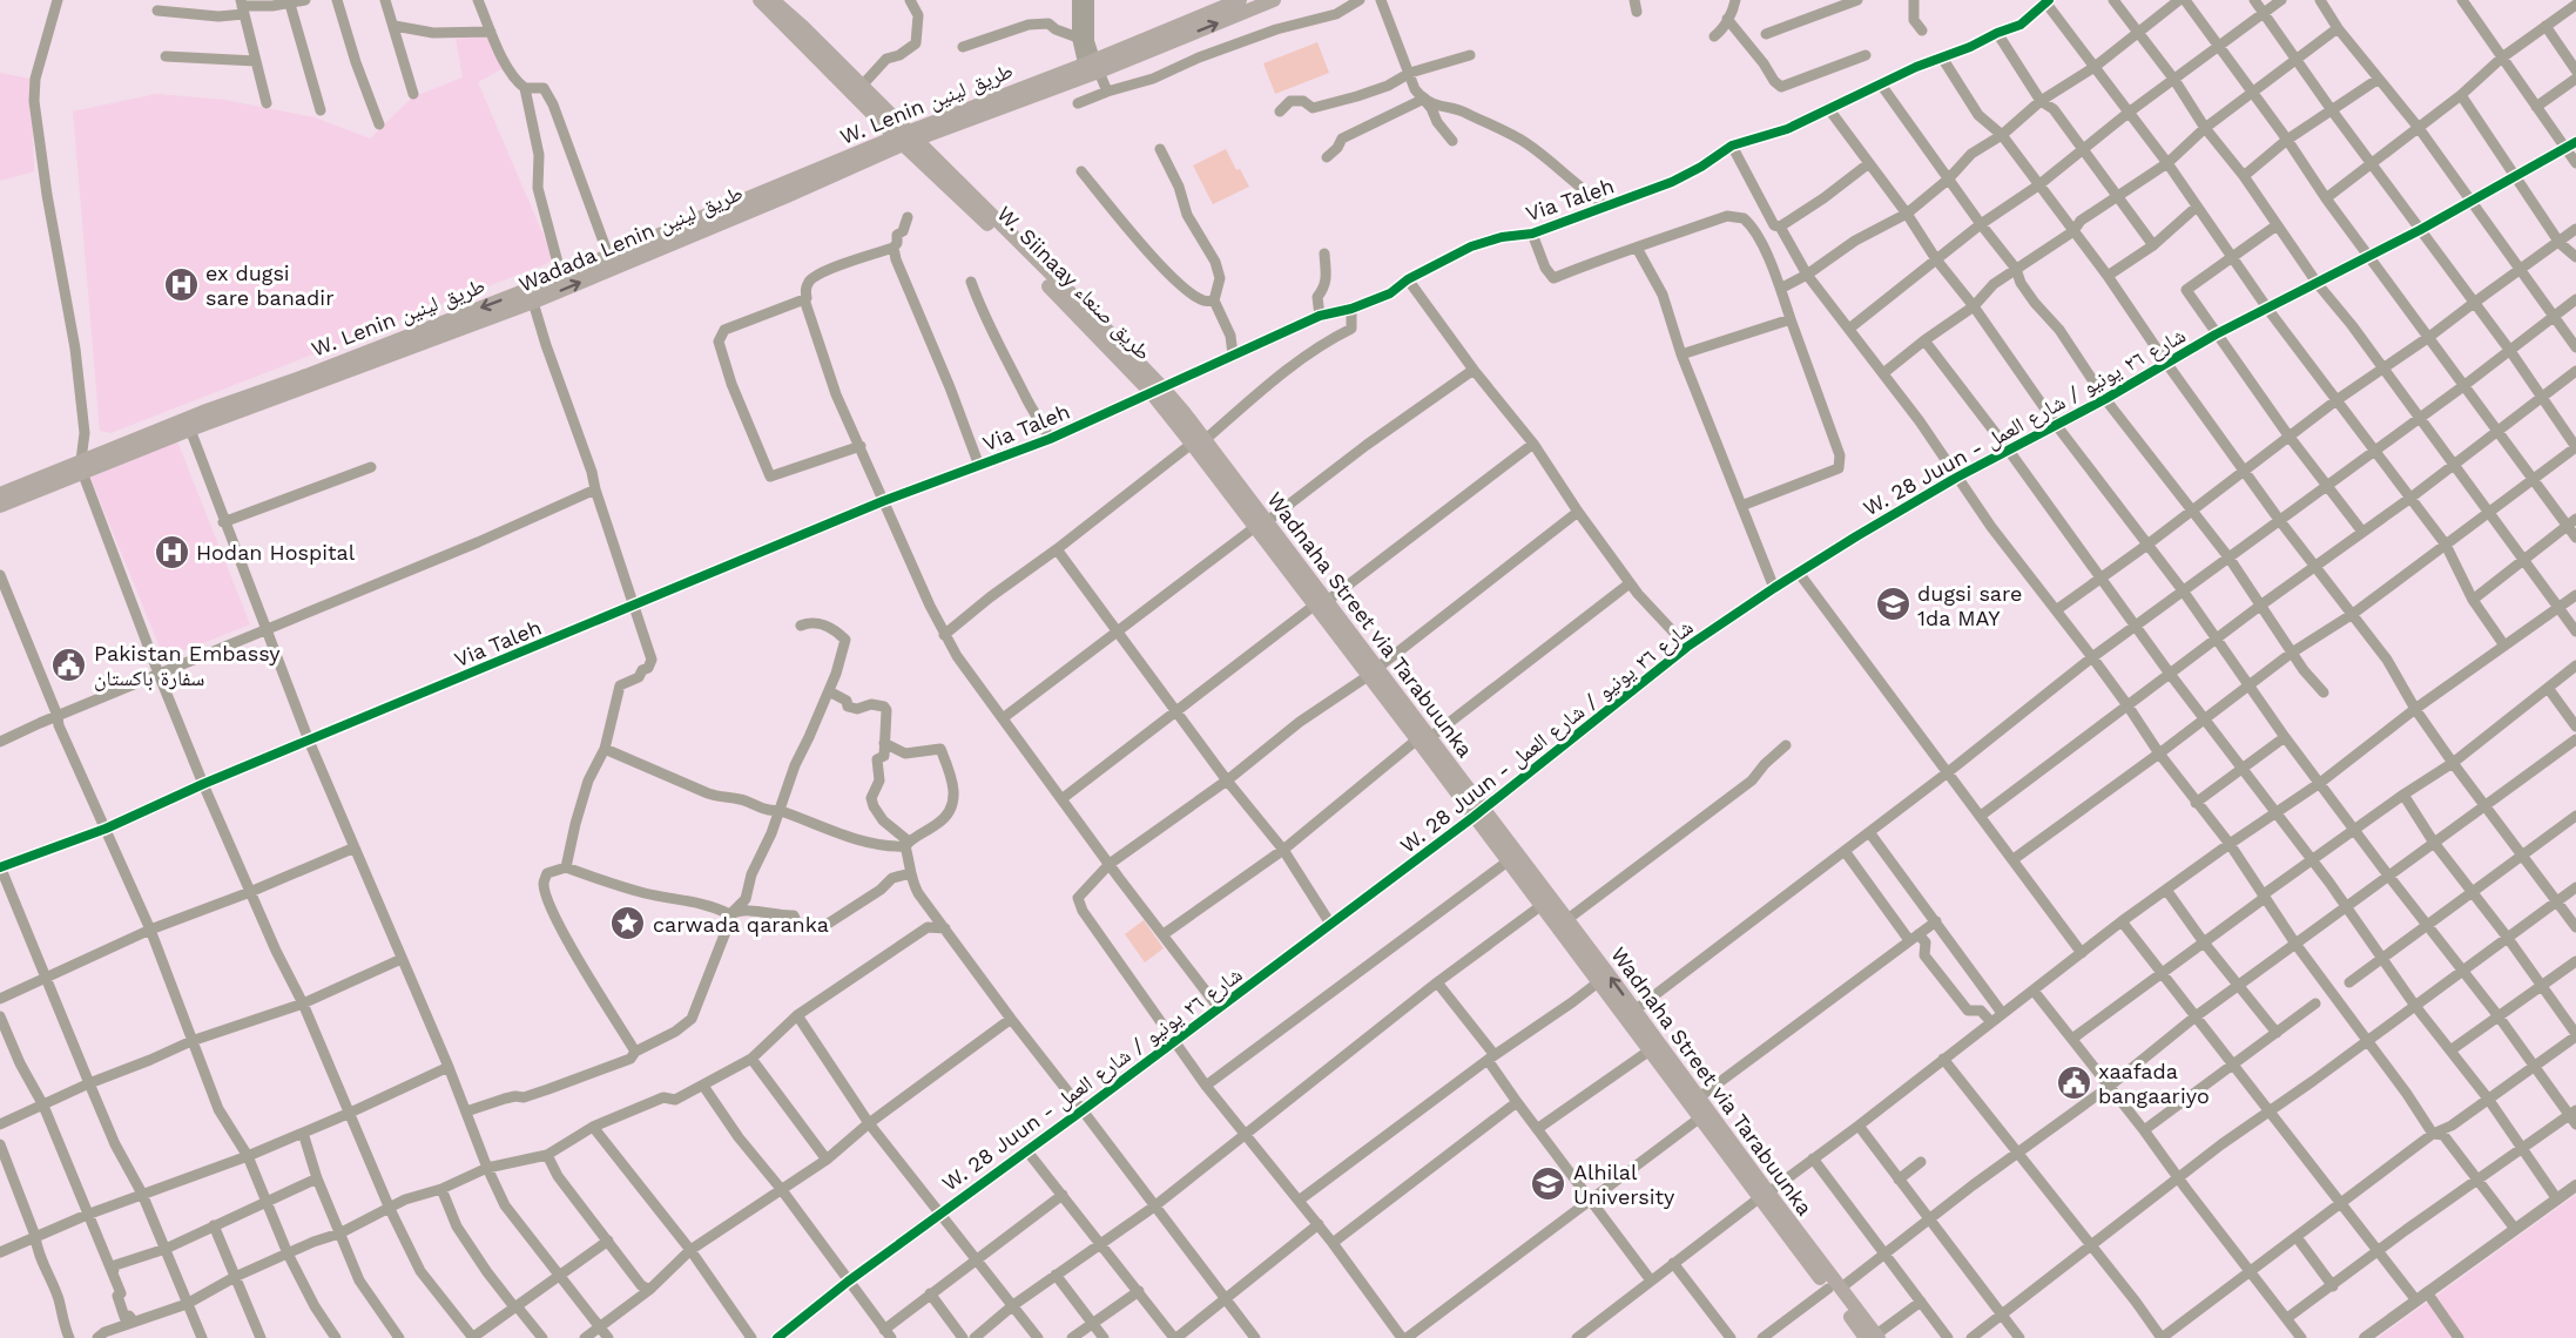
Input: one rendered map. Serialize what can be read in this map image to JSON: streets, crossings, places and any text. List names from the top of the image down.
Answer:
{
  "streets": {
    "main road": [
      "W. Lenin طريق لينين",
      "Wadada Lenin طريق لينين",
      "W. Siinaay طريق صنعاء",
      "Wadnaha Street via Tarabuunka"
    ],
    "street": ["Via Taleh", "W. 28 Juun - شارع ٢٦ يونيو / شارع العمل"]
  },
  "crossings": [
    ["W. Lenin طريق لينين", "Wadada Lenin طريق لينين"],
    ["W. Lenin طريق لينين", "W. Siinaay طريق صنعاء"],
    ["Via Taleh", "W. Siinaay طريق صنعاء"],
    ["Wadada Lenin طريق لينين", "W. Siinaay طريق صنعاء"],
    ["W. Siinaay طريق صنعاء", "W. 28 Juun - شارع ٢٦ يونيو / شارع العمل"],
    ["W. Siinaay طريق صنعاء", "Wadnaha Street via Tarabuunka"],
    ["W. 28 Juun - شارع ٢٦ يونيو / شارع العمل", "Wadnaha Street via Tarabuunka"]
  ],
  "one_way": ["W. Lenin طريق لينين"],
  "places": {
    "hospital": ["ex dugsi sare banadir", "Hodan Hospital"],
    "school or university": ["dugsi sare 1da MAY", "Alhilal University"],
    "public building": ["Pakistan Embassy سفارة باكستان", "xaafada bangaariyo"],
    "place": ["carwada qaranka"]
  }
}
